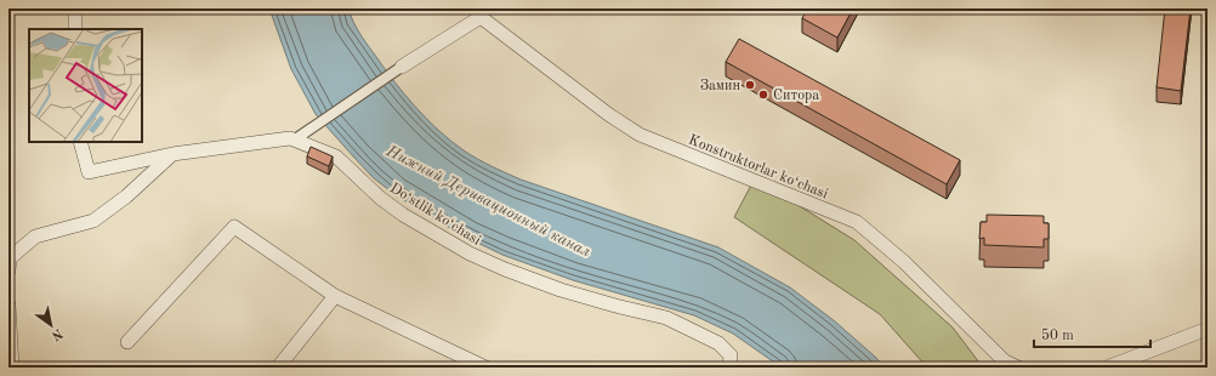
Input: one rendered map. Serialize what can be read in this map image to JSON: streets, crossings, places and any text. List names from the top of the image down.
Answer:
{
  "streets": {
    "street": ["Konstruktorlar ko‘chasi", "Do‘stlik ko‘chasi"]
  },
  "water": ["Нижний Деривационный канал"],
  "places": ["Замин", "Ситора"],
  "scale_bar": "50 m",
  "north": "bottom right"
}
